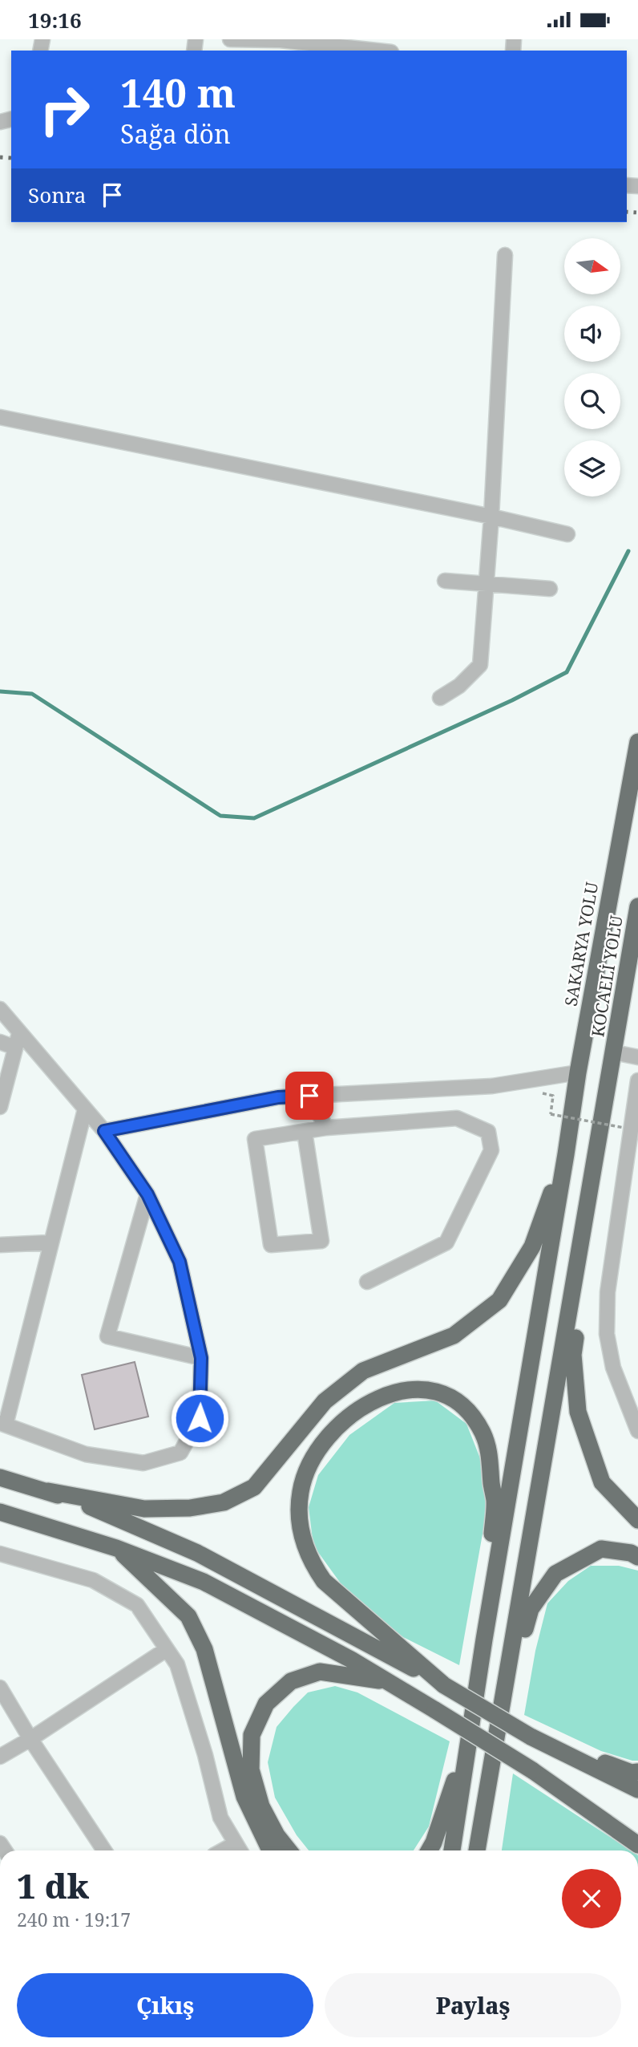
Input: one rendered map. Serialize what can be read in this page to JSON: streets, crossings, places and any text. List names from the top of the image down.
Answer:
{
  "streets": {
    "highway": ["SAKARYA YOLU", "KOCAELİ YOLU"]
  },
  "north": "right",
  "page": {
    "status": "19:16",
    "turn": ["140 m", "Sağa dön"],
    "then": "Sonra",
    "heading": ["1 dk", "240 m · 19:17"],
    "buttons": ["Çıkış", "Paylaş"]
  }
}
